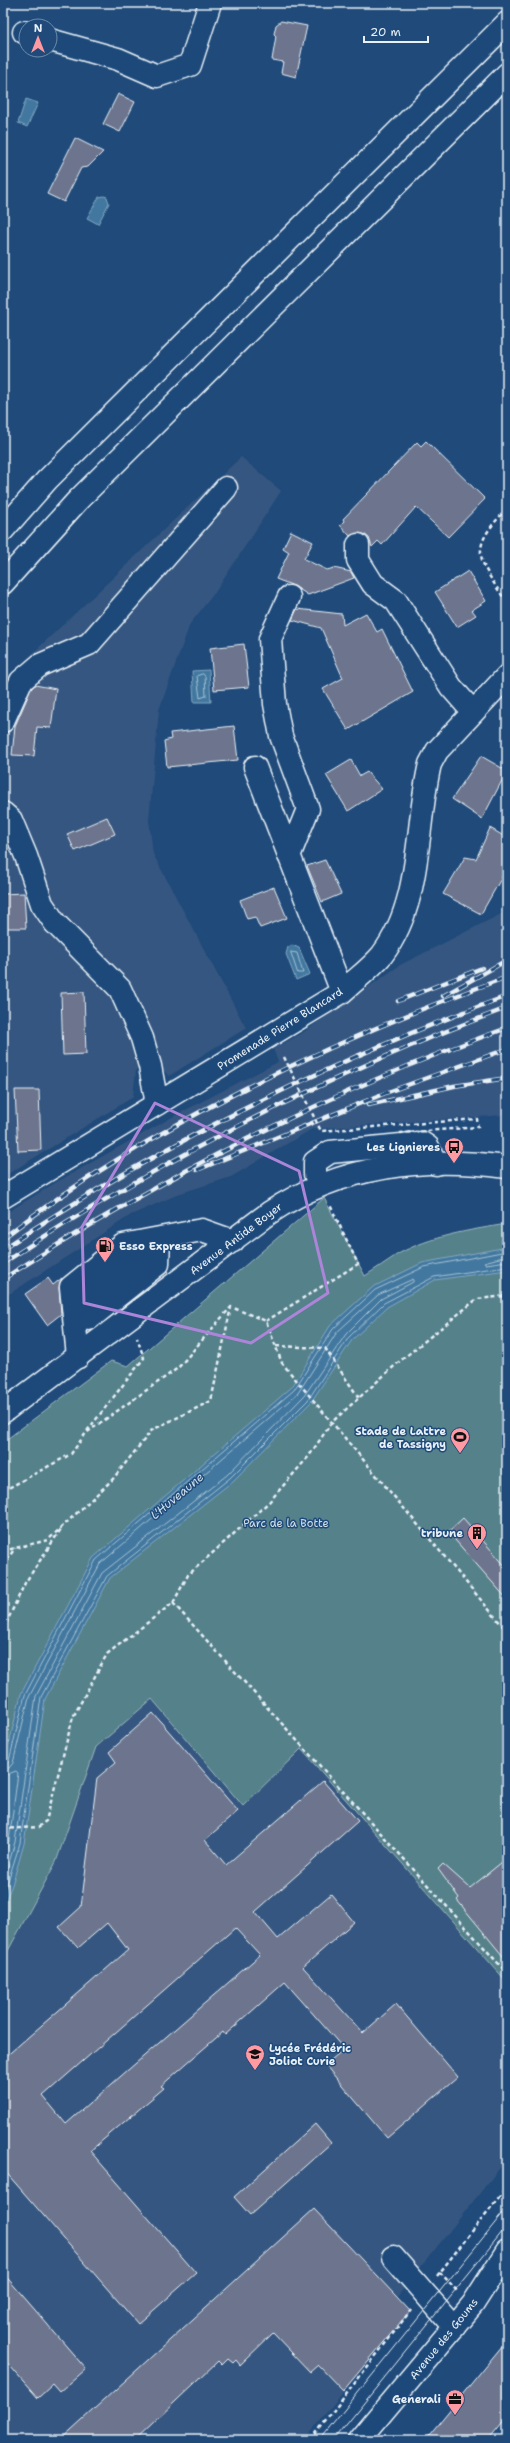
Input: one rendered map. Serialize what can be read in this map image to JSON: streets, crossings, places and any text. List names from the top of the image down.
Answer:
{
  "streets": {
    "main road": ["Promenade Pierre Blancard", "Avenue Antide Boyer", "Avenue des Goums"]
  },
  "water": ["L'Huveaune"],
  "parks": ["Parc de la Botte"],
  "places": {
    "bus stop": ["Les Lignieres"],
    "fuel station": ["Esso Express"],
    "sports": ["Stade de Lattre de Tassigny"],
    "building": ["tribune"],
    "school or university": ["Lycée Frédéric Joliot Curie"],
    "office": ["Generali"]
  },
  "scale_bar": "20 m",
  "north": "top"
}
